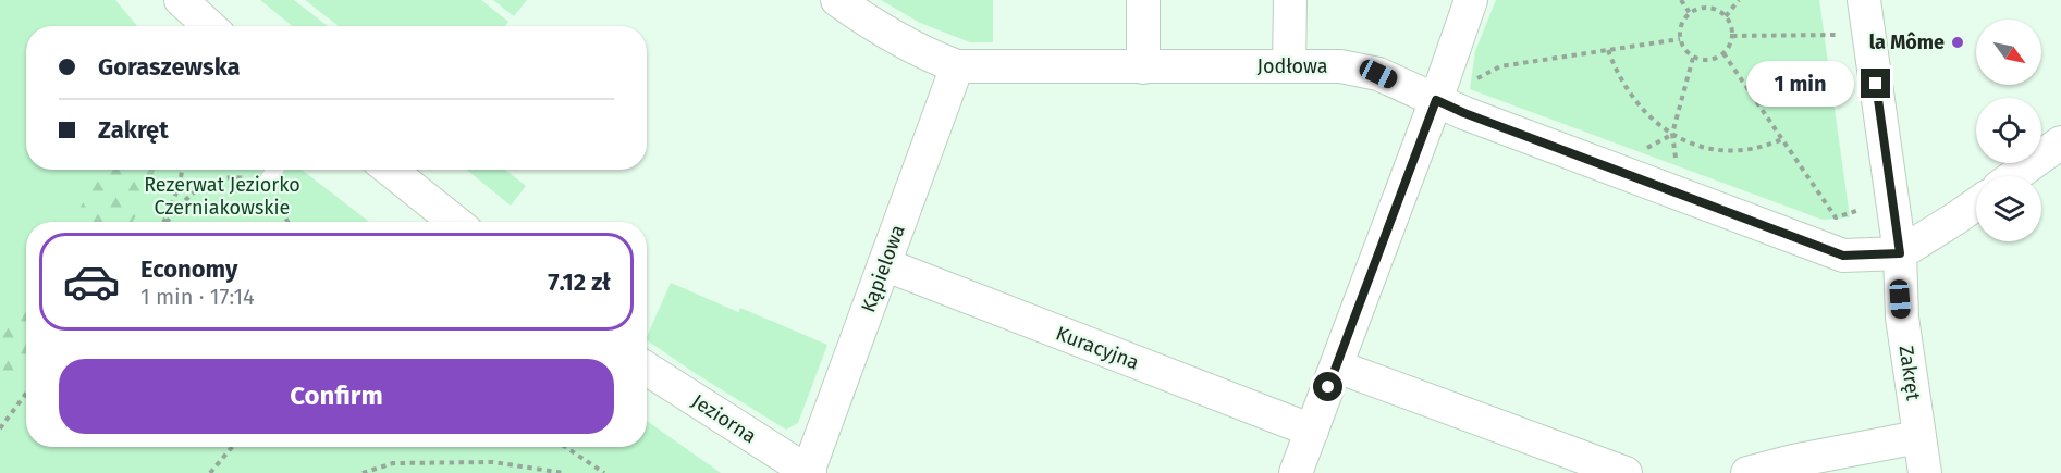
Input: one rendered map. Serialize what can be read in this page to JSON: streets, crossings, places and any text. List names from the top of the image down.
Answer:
{
  "streets": {
    "street": [
      "Jodłowa",
      "Kąpielowa",
      "Kuracyjna",
      "Zakręt",
      "Jeziorna"
    ]
  },
  "crossings": [
    ["Jodłowa", "Kąpielowa"],
    ["Jodłowa", "Zakręt"],
    ["Kąpielowa", "Kuracyjna"],
    ["Kąpielowa", "Jeziorna"]
  ],
  "parks": ["Rezerwat Jeziorko Czerniakowskie"],
  "places": ["la Môme"],
  "north": "bottom right",
  "page": {
    "banner": ["Goraszewska", "Zakręt"],
    "bubble": "1 min",
    "list": [
      {
        "name": "Economy",
        "note": "1 min · 17:14",
        "value": "7.12 zł"
      }
    ],
    "buttons": "Confirm"
  }
}
